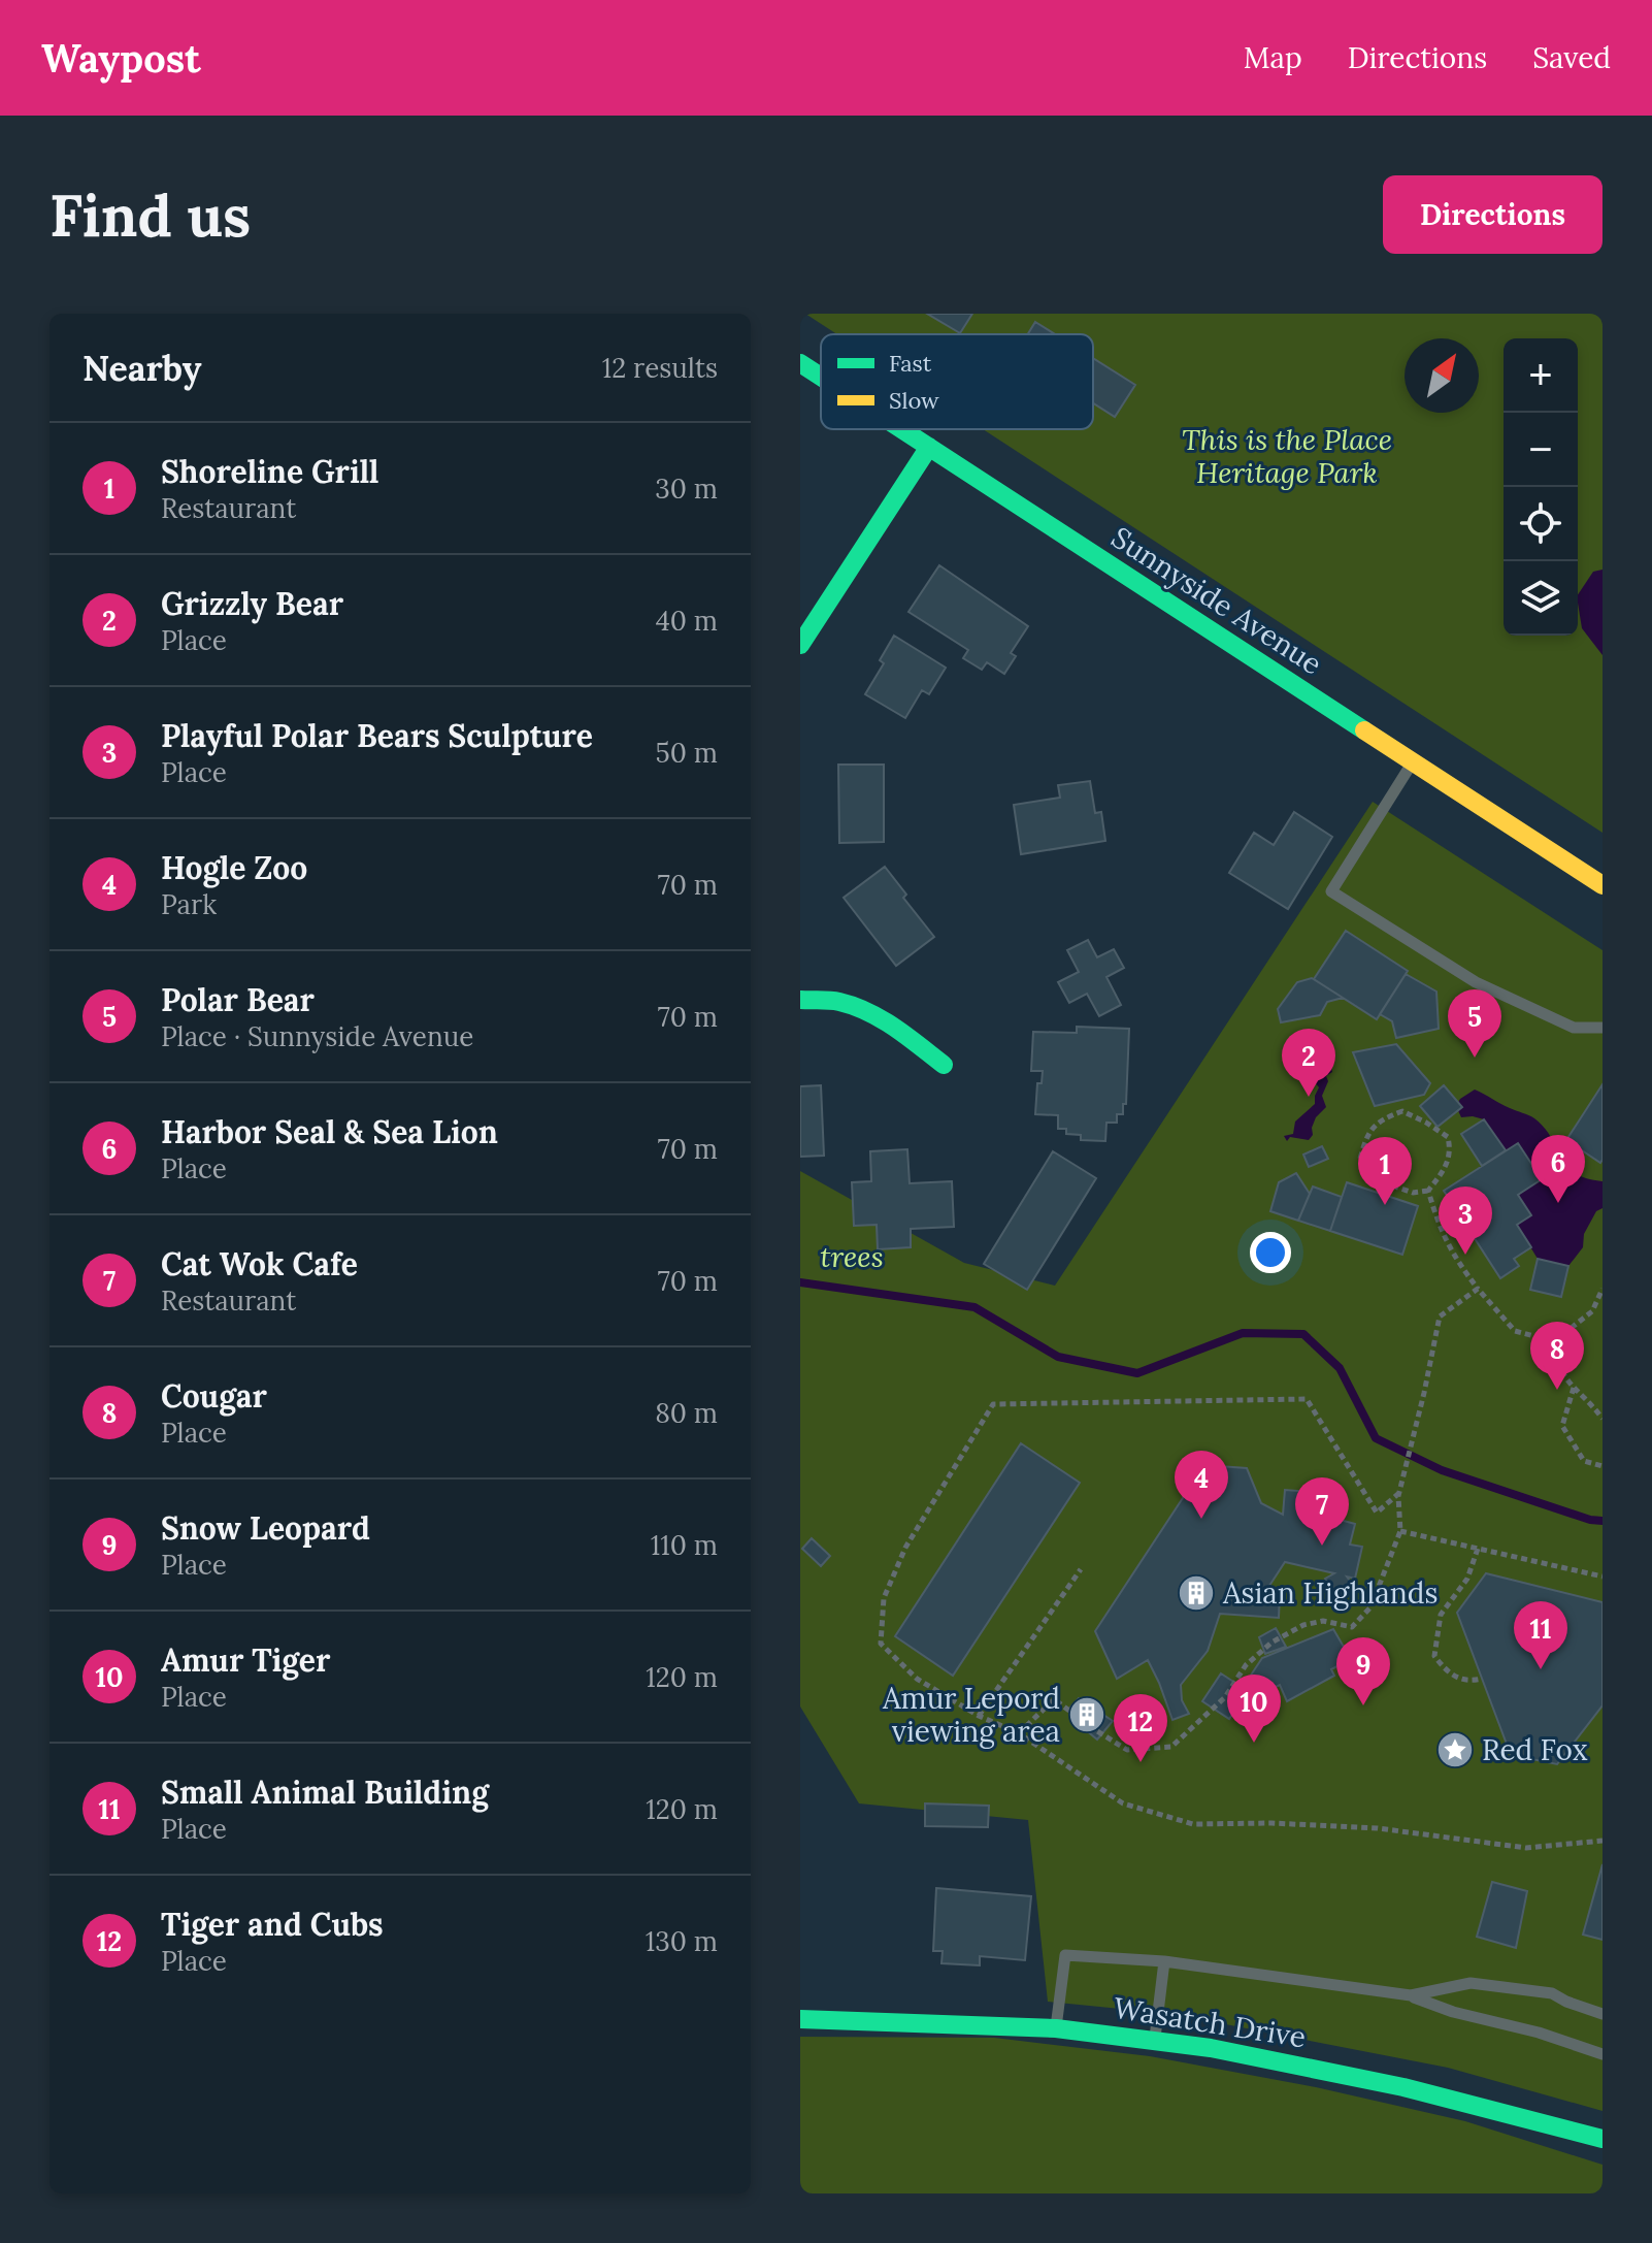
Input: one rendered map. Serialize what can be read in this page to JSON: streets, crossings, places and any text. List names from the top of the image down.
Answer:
{
  "streets": {
    "street": ["Sunnyside Avenue", "Wasatch Drive"]
  },
  "parks": ["This is the Place Heritage Park", "trees"],
  "places": {
    "building": ["Asian Highlands", "Amur Lepord viewing area"],
    "place": ["Red Fox"]
  },
  "legend": ["Fast", "Slow"],
  "north": "top right",
  "page": {
    "header": "Waypost",
    "nav": ["Map", "Directions", "Saved"],
    "buttons": "Directions",
    "title": "Find us",
    "heading": ["Nearby", "12 results"],
    "map_buttons": ["+", "−"],
    "list": [
      {
        "mark": "1",
        "name": "Shoreline Grill",
        "note": "Restaurant",
        "value": "30 m"
      },
      {
        "mark": "2",
        "name": "Grizzly Bear",
        "note": "Place",
        "value": "40 m"
      },
      {
        "mark": "3",
        "name": "Playful Polar Bears Sculpture",
        "note": "Place",
        "value": "50 m"
      },
      {
        "mark": "4",
        "name": "Hogle Zoo",
        "note": "Park",
        "value": "70 m"
      },
      {
        "mark": "5",
        "name": "Polar Bear",
        "note": "Place · Sunnyside Avenue",
        "value": "70 m"
      },
      {
        "mark": "6",
        "name": "Harbor Seal & Sea Lion",
        "note": "Place",
        "value": "70 m"
      },
      {
        "mark": "7",
        "name": "Cat Wok Cafe",
        "note": "Restaurant",
        "value": "70 m"
      },
      {
        "mark": "8",
        "name": "Cougar",
        "note": "Place",
        "value": "80 m"
      },
      {
        "mark": "9",
        "name": "Snow Leopard",
        "note": "Place",
        "value": "110 m"
      },
      {
        "mark": "10",
        "name": "Amur Tiger",
        "note": "Place",
        "value": "120 m"
      },
      {
        "mark": "11",
        "name": "Small Animal Building",
        "note": "Place",
        "value": "120 m"
      },
      {
        "mark": "12",
        "name": "Tiger and Cubs",
        "note": "Place",
        "value": "130 m"
      }
    ],
    "pins": [
      "5",
      "2",
      "6",
      "1",
      "3",
      "8",
      "4",
      "7",
      "11",
      "9",
      "10",
      "12"
    ]
  }
}
